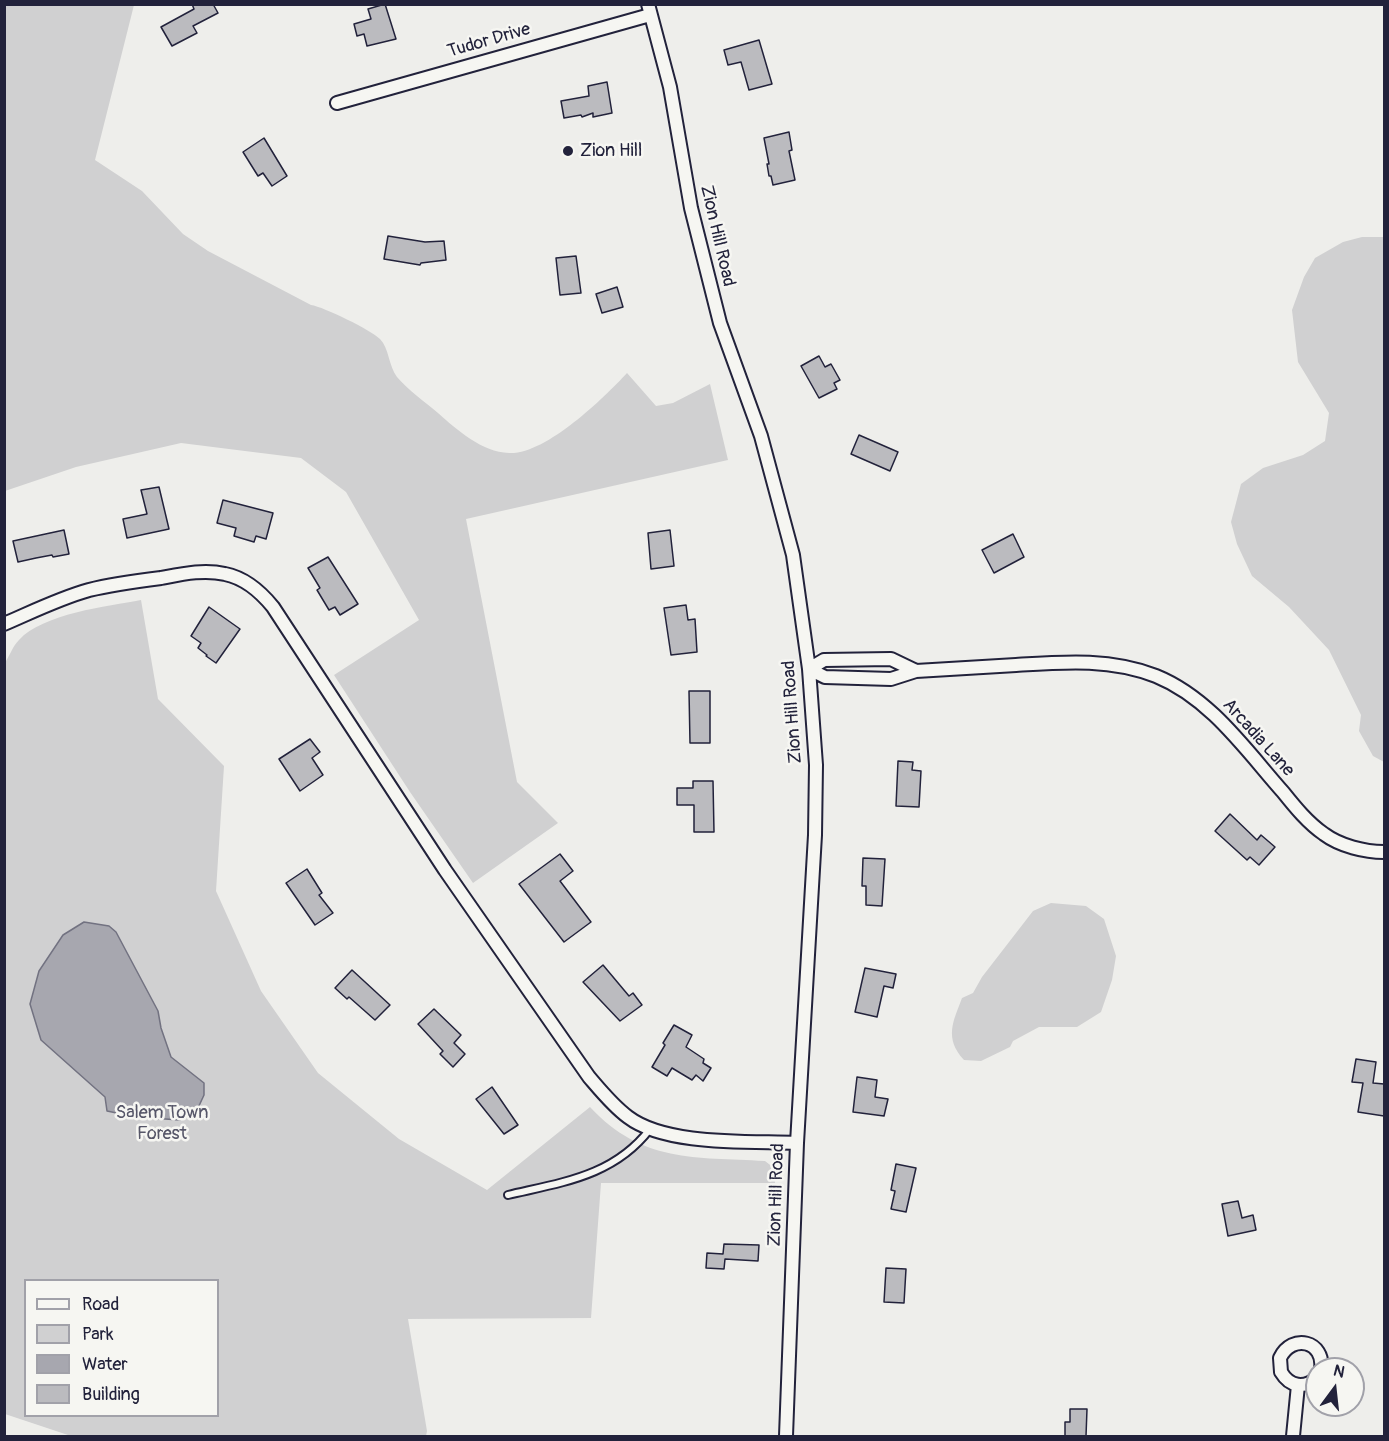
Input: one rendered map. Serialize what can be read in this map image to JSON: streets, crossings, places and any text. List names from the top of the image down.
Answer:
{
  "streets": {
    "street": ["Tudor Drive", "Zion Hill Road", "Arcadia Lane"]
  },
  "crossings": [
    ["Tudor Drive", "Zion Hill Road"],
    ["Zion Hill Road", "Arcadia Lane"]
  ],
  "parks": ["Salem Town Forest"],
  "places": ["Zion Hill"],
  "legend": [
    "Road",
    "Park",
    "Water",
    "Building"
  ],
  "north": "top"
}
